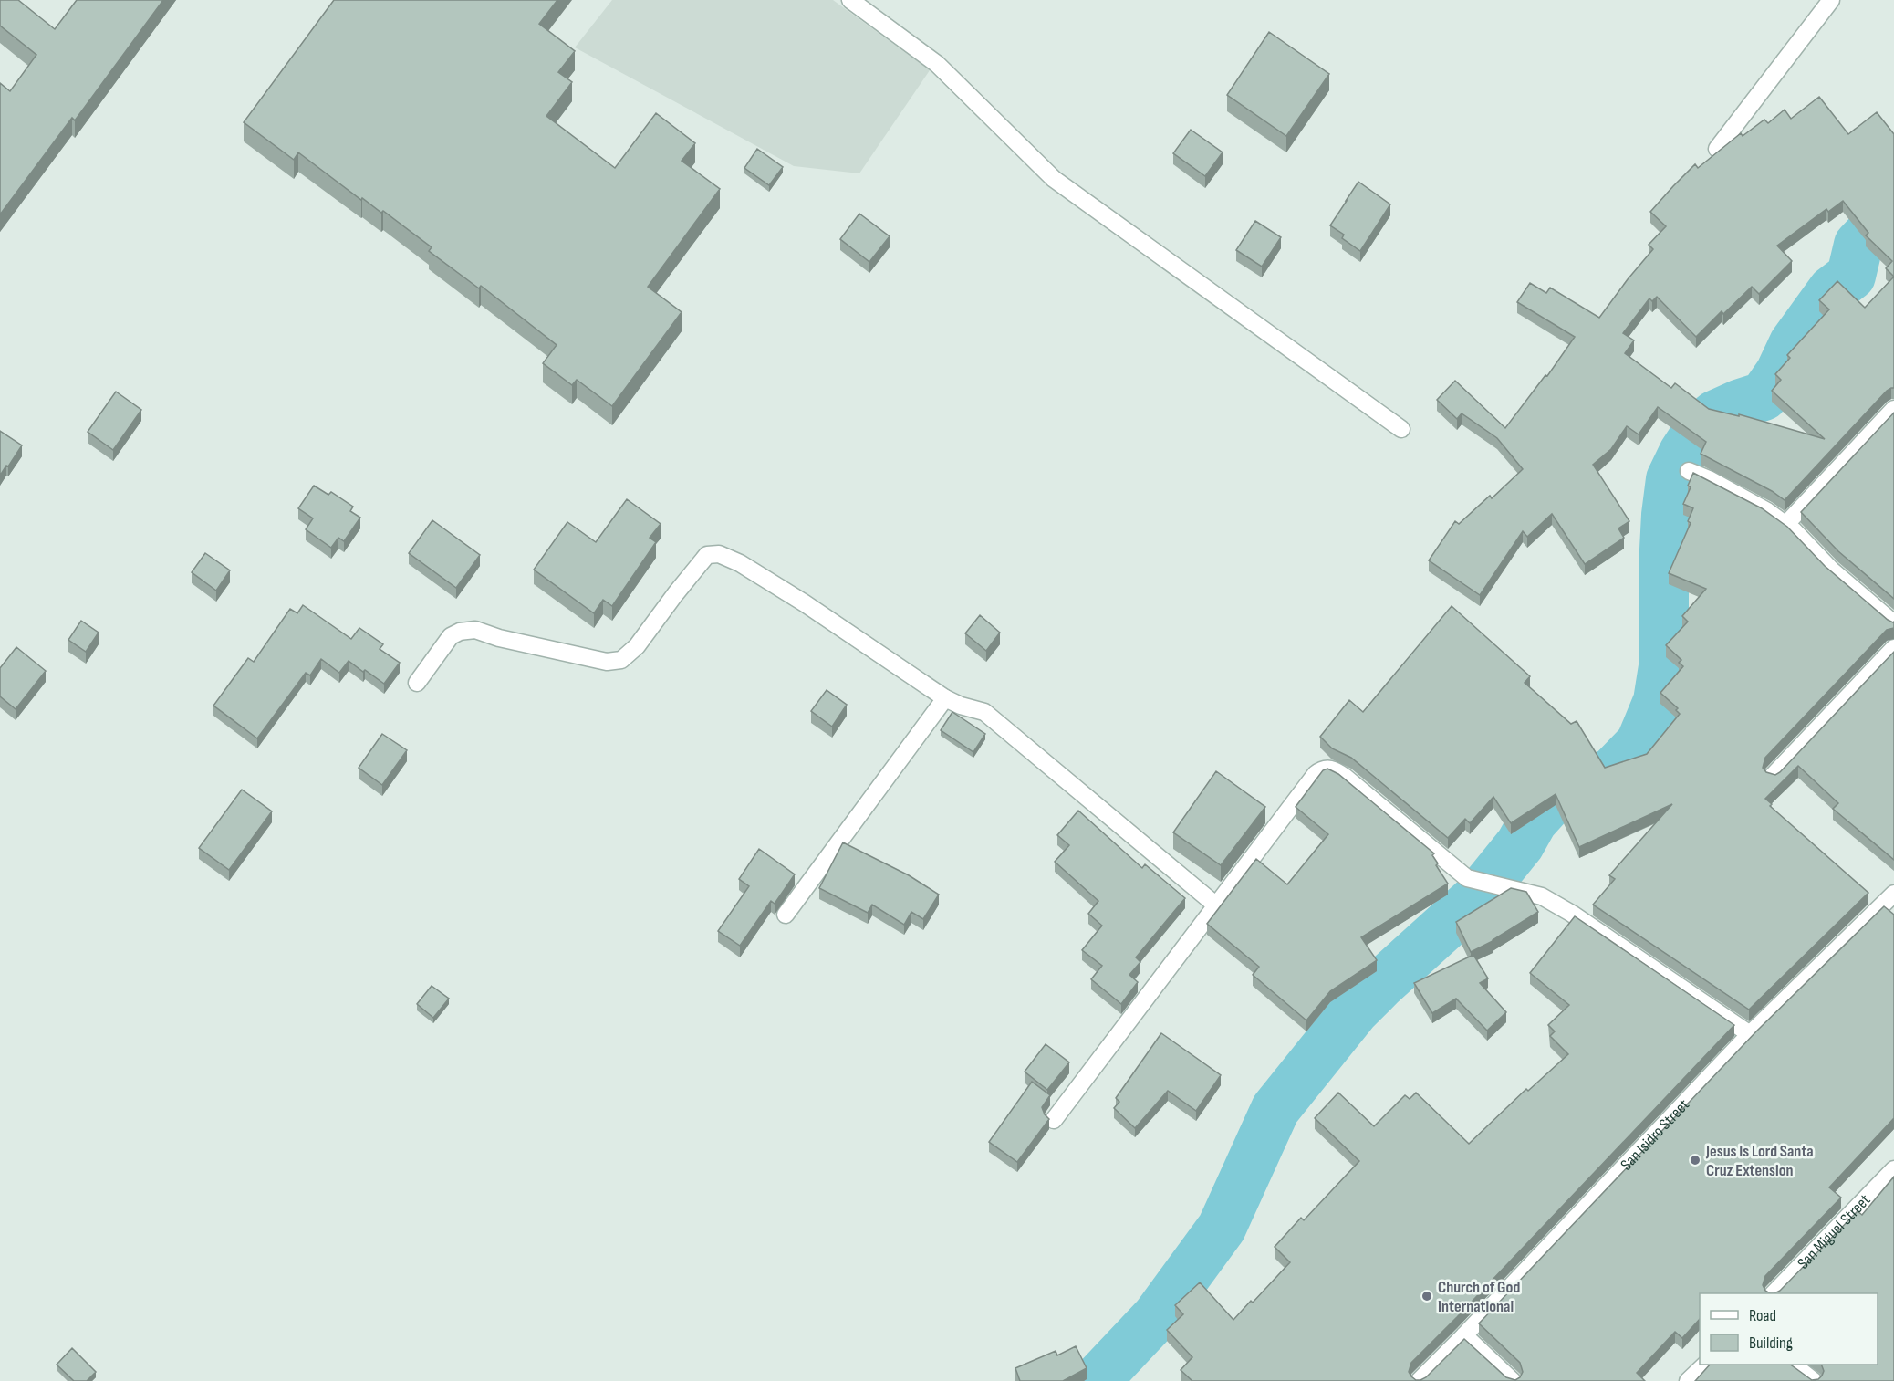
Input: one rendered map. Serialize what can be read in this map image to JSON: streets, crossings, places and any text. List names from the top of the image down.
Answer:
{
  "streets": {
    "street": ["San Isidro Street", "San Miguel Street"]
  },
  "places": ["Jesus Is Lord Santa Cruz Extension", "Church of God International"],
  "legend": ["Road", "Building"]
}
